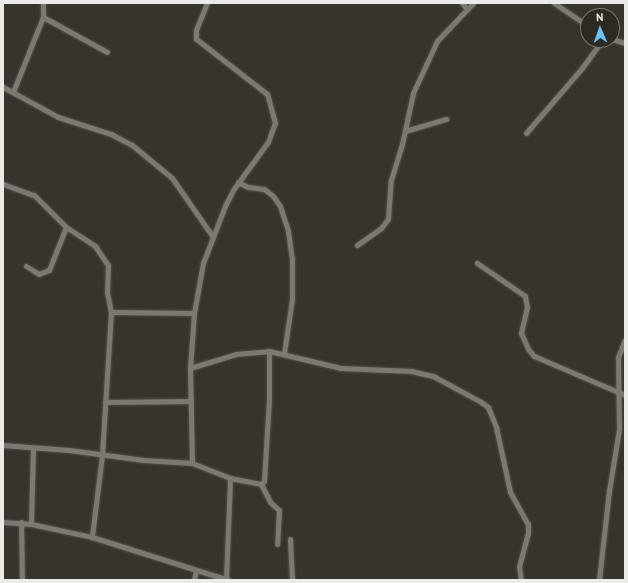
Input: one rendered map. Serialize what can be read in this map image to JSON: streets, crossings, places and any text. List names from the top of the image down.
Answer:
{
  "north": "top"
}
